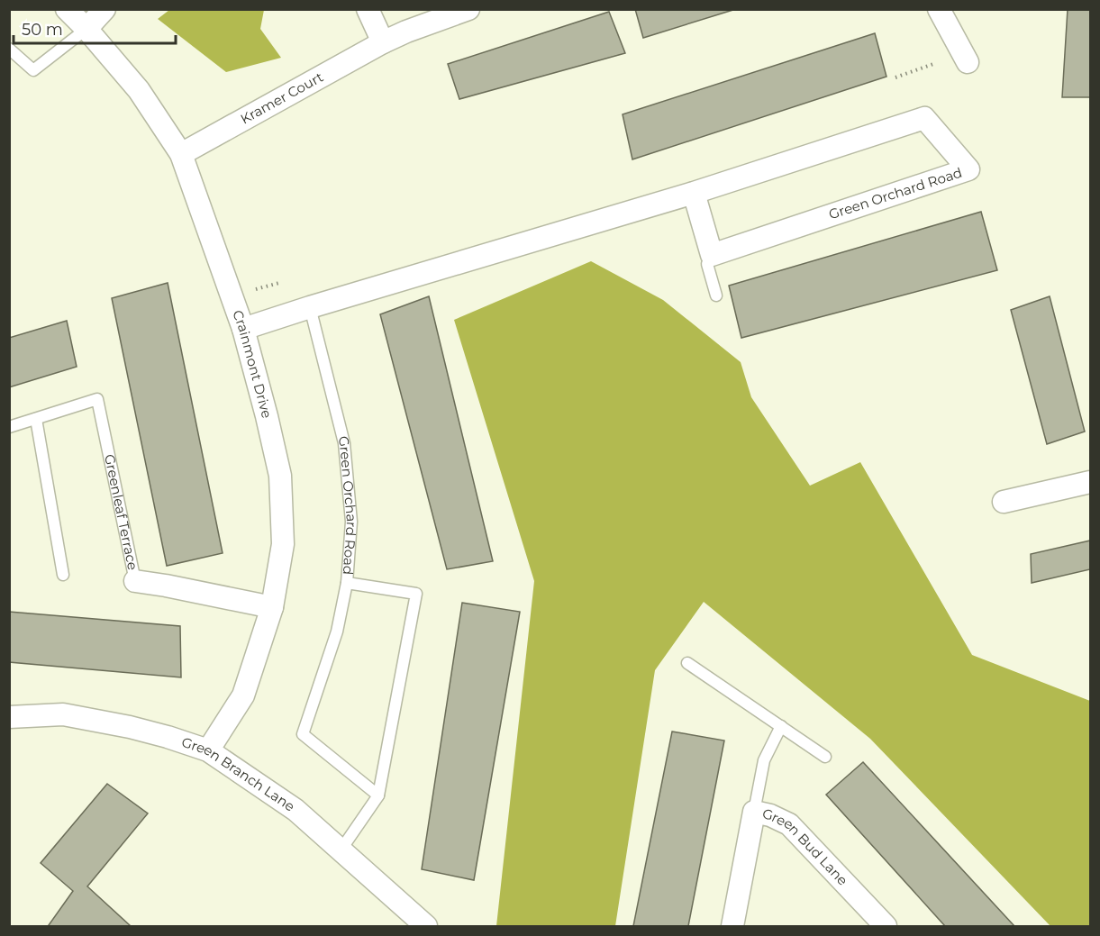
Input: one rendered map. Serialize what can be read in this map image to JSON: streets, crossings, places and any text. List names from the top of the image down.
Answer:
{
  "streets": {
    "street": [
      "Kramer Court",
      "Green Orchard Road",
      "Crainmont Drive",
      "Greenleaf Terrace",
      "Green Branch Lane",
      "Green Bud Lane"
    ]
  },
  "crossings": [
    ["Kramer Court", "Crainmont Drive"],
    ["Green Orchard Road", "Crainmont Drive"],
    ["Crainmont Drive", "Greenleaf Terrace"],
    ["Crainmont Drive", "Green Branch Lane"]
  ],
  "scale_bar": "50 m"
}
